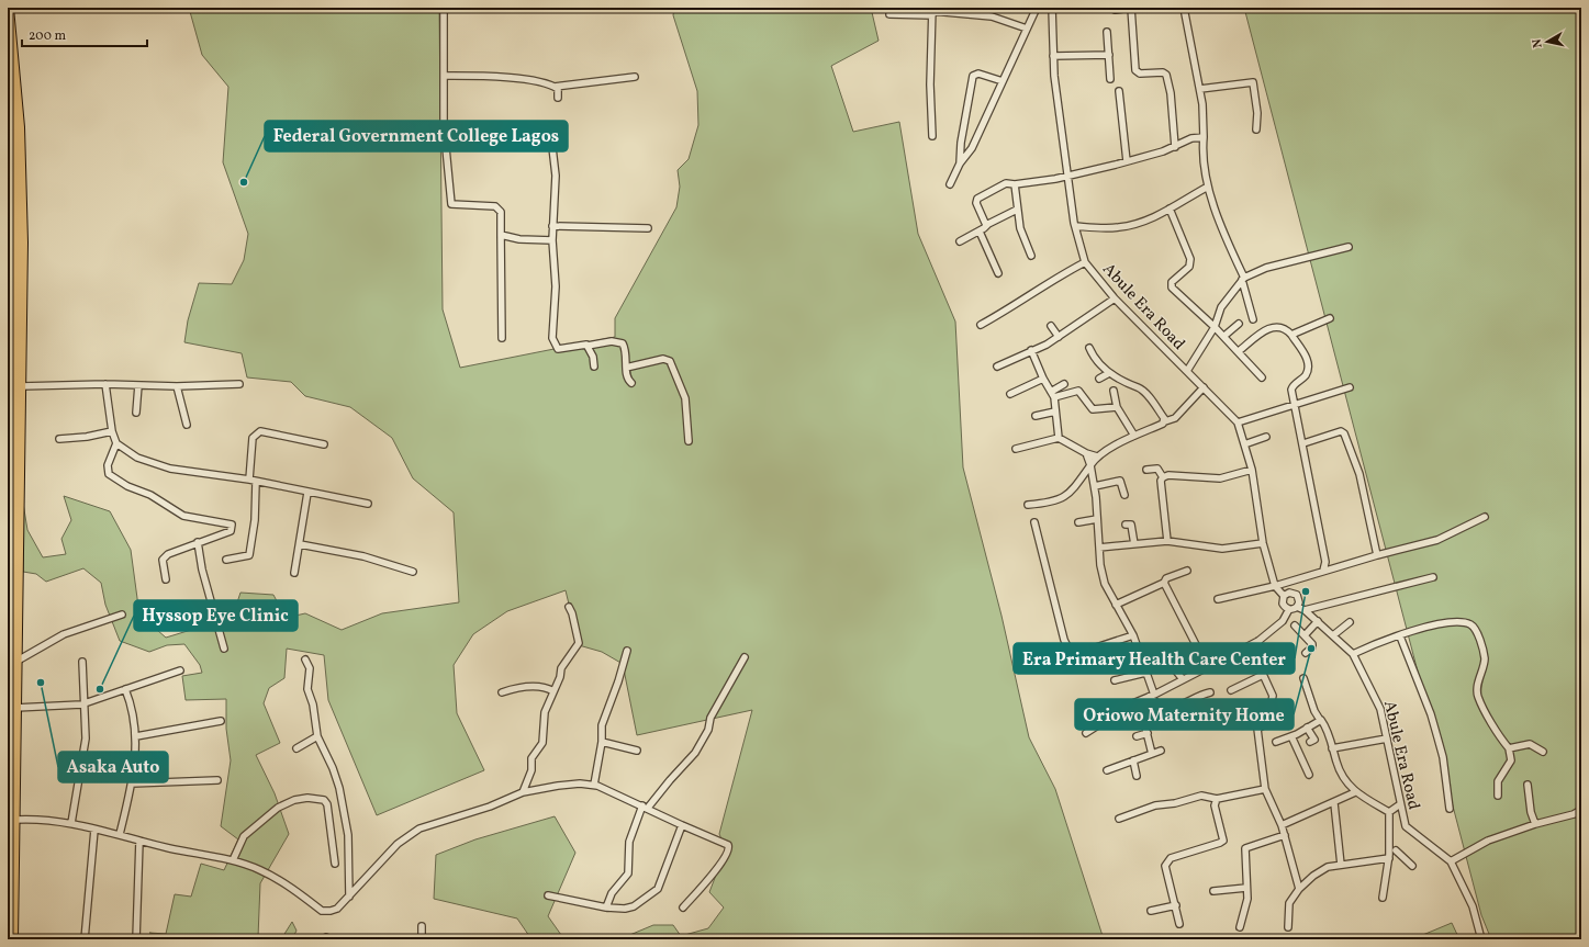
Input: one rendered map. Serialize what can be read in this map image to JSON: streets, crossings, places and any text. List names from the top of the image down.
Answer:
{
  "streets": {
    "street": ["Abule Era Road"]
  },
  "places": [
    "Federal Government College Lagos",
    "Era Primary Health Care Center",
    "Oriowo Maternity Home",
    "Asaka Auto",
    "Hyssop Eye Clinic"
  ],
  "scale_bar": "200 m",
  "north": "left"
}
